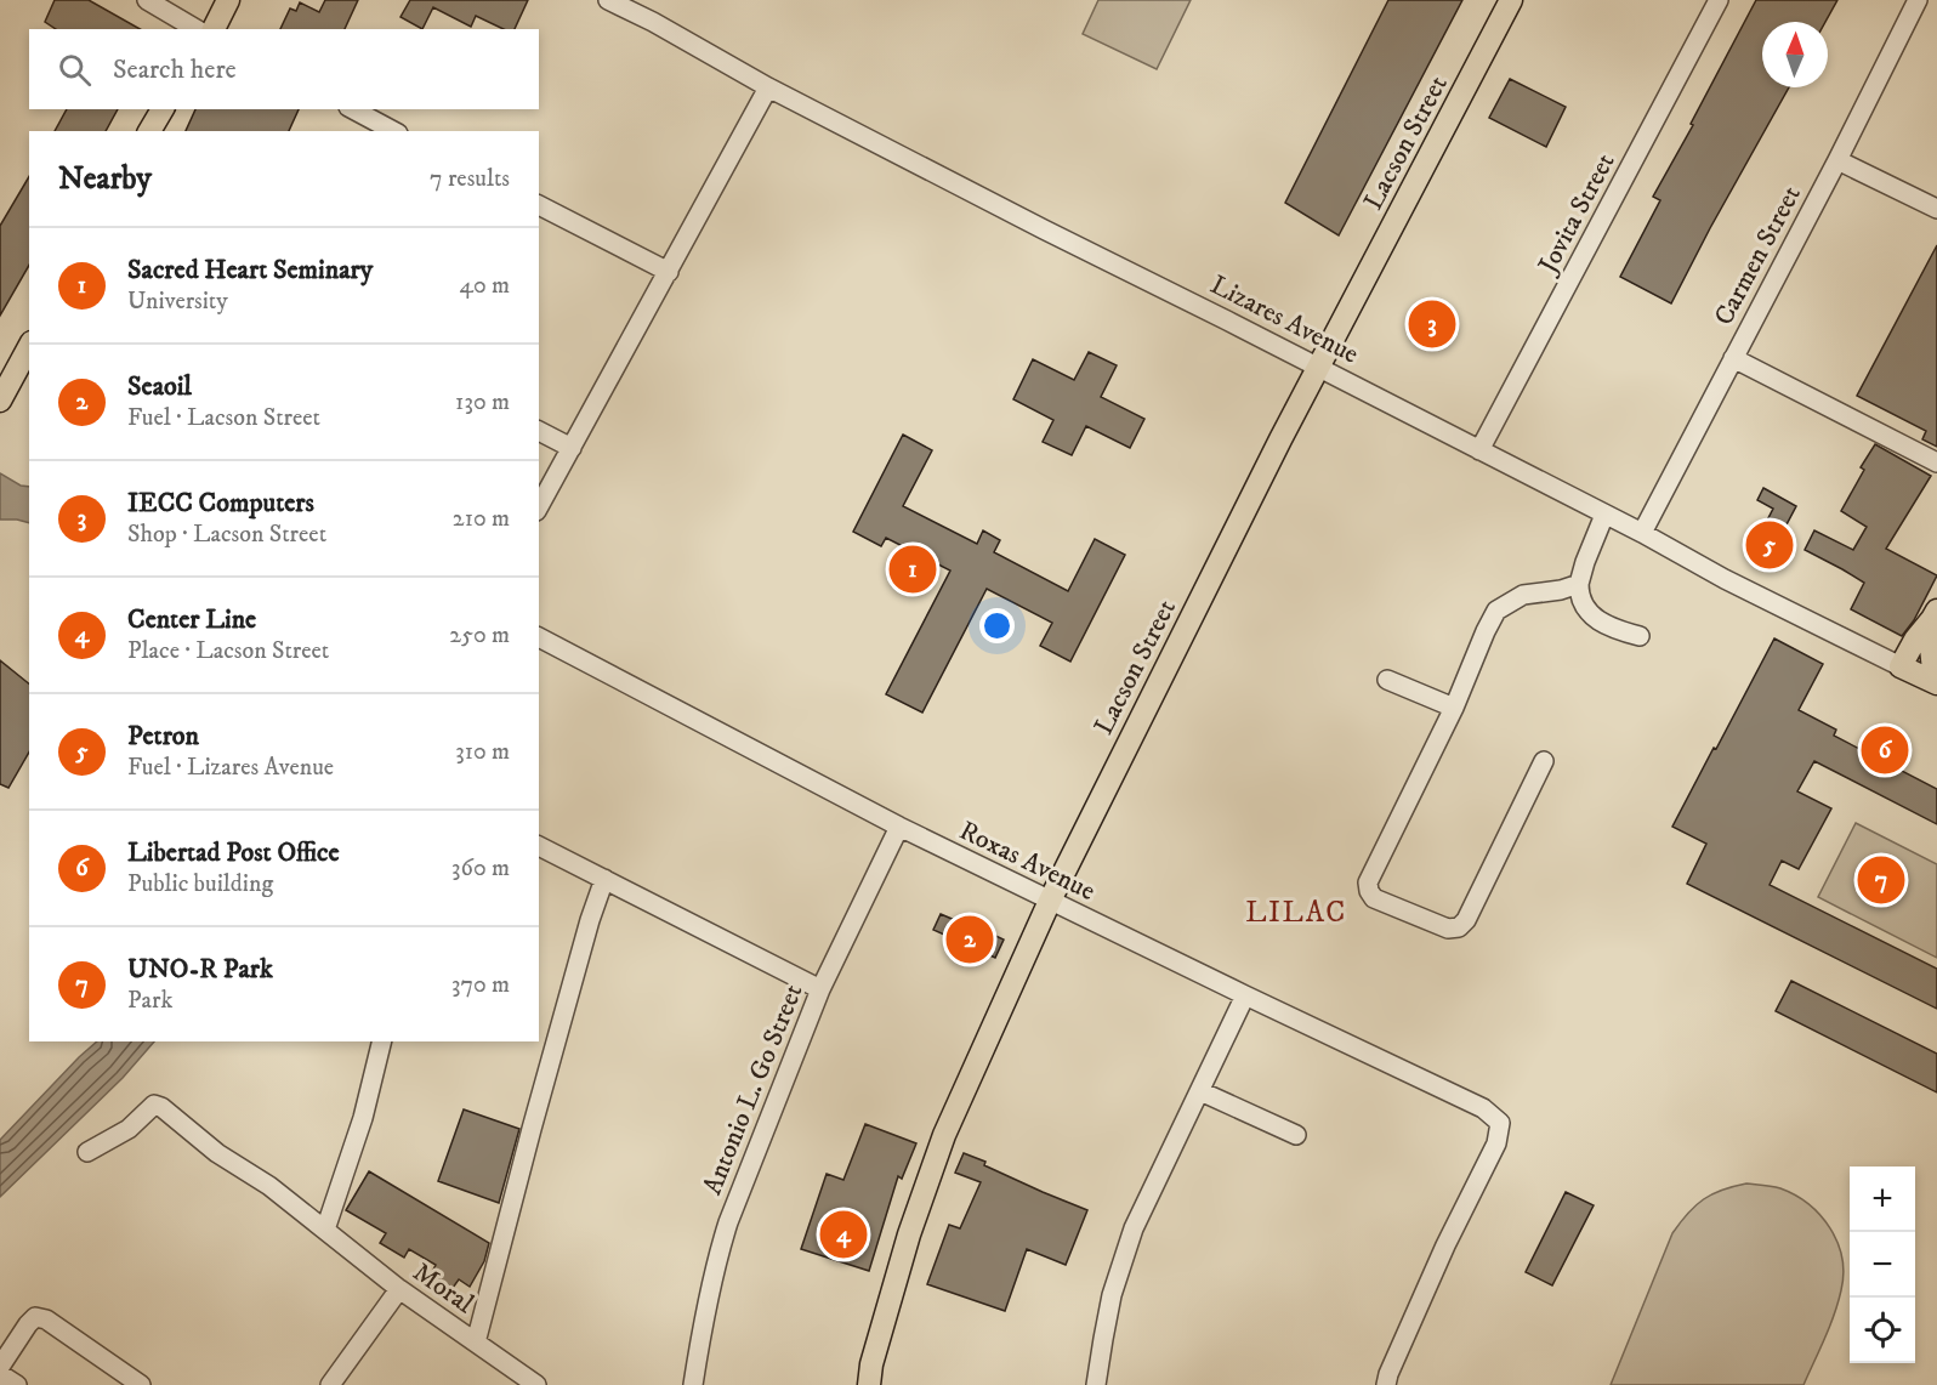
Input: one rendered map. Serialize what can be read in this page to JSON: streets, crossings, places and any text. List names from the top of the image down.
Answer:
{
  "streets": {
    "main road": ["Lacson Street", "Lizares Avenue"],
    "street": [
      "Jovita Street",
      "Carmen Street",
      "Roxas Avenue",
      "Antonio L. Go Street",
      "Moral"
    ]
  },
  "crossings": [
    ["Lacson Street", "Lizares Avenue"],
    ["Lacson Street", "Roxas Avenue"],
    ["Jovita Street", "Lizares Avenue"],
    ["Carmen Street", "Lizares Avenue"],
    ["Roxas Avenue", "Antonio L. Go Street"]
  ],
  "districts": ["LILAC"],
  "north": "top",
  "page": {
    "search": "Search here",
    "heading": ["Nearby", "7 results"],
    "list": [
      {
        "mark": "1",
        "name": "Sacred Heart Seminary",
        "note": "University",
        "value": "40 m"
      },
      {
        "mark": "2",
        "name": "Seaoil",
        "note": "Fuel · Lacson Street",
        "value": "130 m"
      },
      {
        "mark": "3",
        "name": "IECC Computers",
        "note": "Shop · Lacson Street",
        "value": "210 m"
      },
      {
        "mark": "4",
        "name": "Center Line",
        "note": "Place · Lacson Street",
        "value": "250 m"
      },
      {
        "mark": "5",
        "name": "Petron",
        "note": "Fuel · Lizares Avenue",
        "value": "310 m"
      },
      {
        "mark": "6",
        "name": "Libertad Post Office",
        "note": "Public building",
        "value": "360 m"
      },
      {
        "mark": "7",
        "name": "UNO-R Park",
        "note": "Park",
        "value": "370 m"
      }
    ],
    "pins": [
      "3",
      "5",
      "1",
      "6",
      "7",
      "2",
      "4"
    ],
    "map_buttons": ["+", "−"]
  }
}
